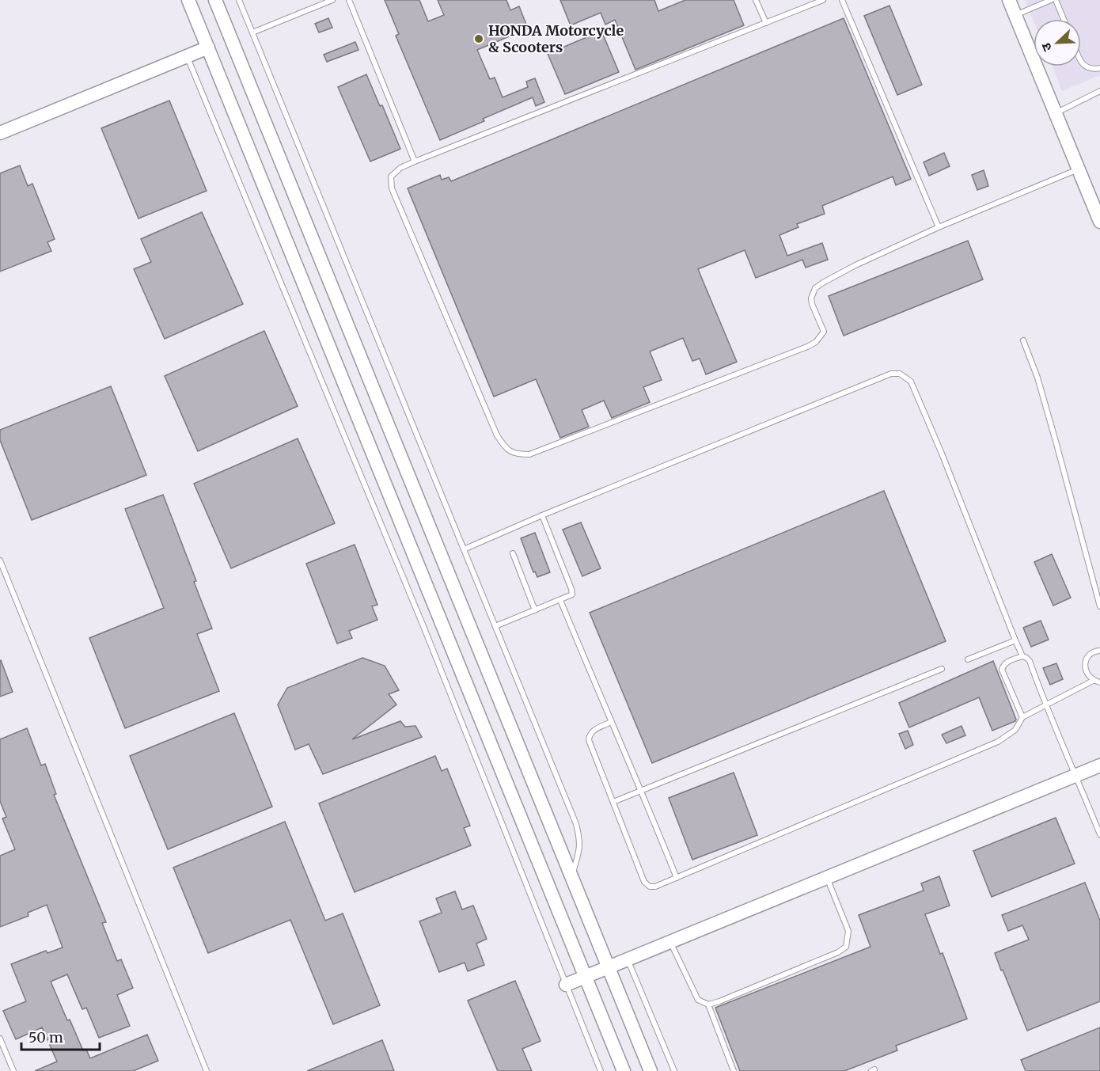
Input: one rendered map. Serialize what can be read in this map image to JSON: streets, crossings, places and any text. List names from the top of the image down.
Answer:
{
  "places": ["HONDA Motorcycle & Scooters"],
  "scale_bar": "50 m",
  "north": "bottom left"
}
